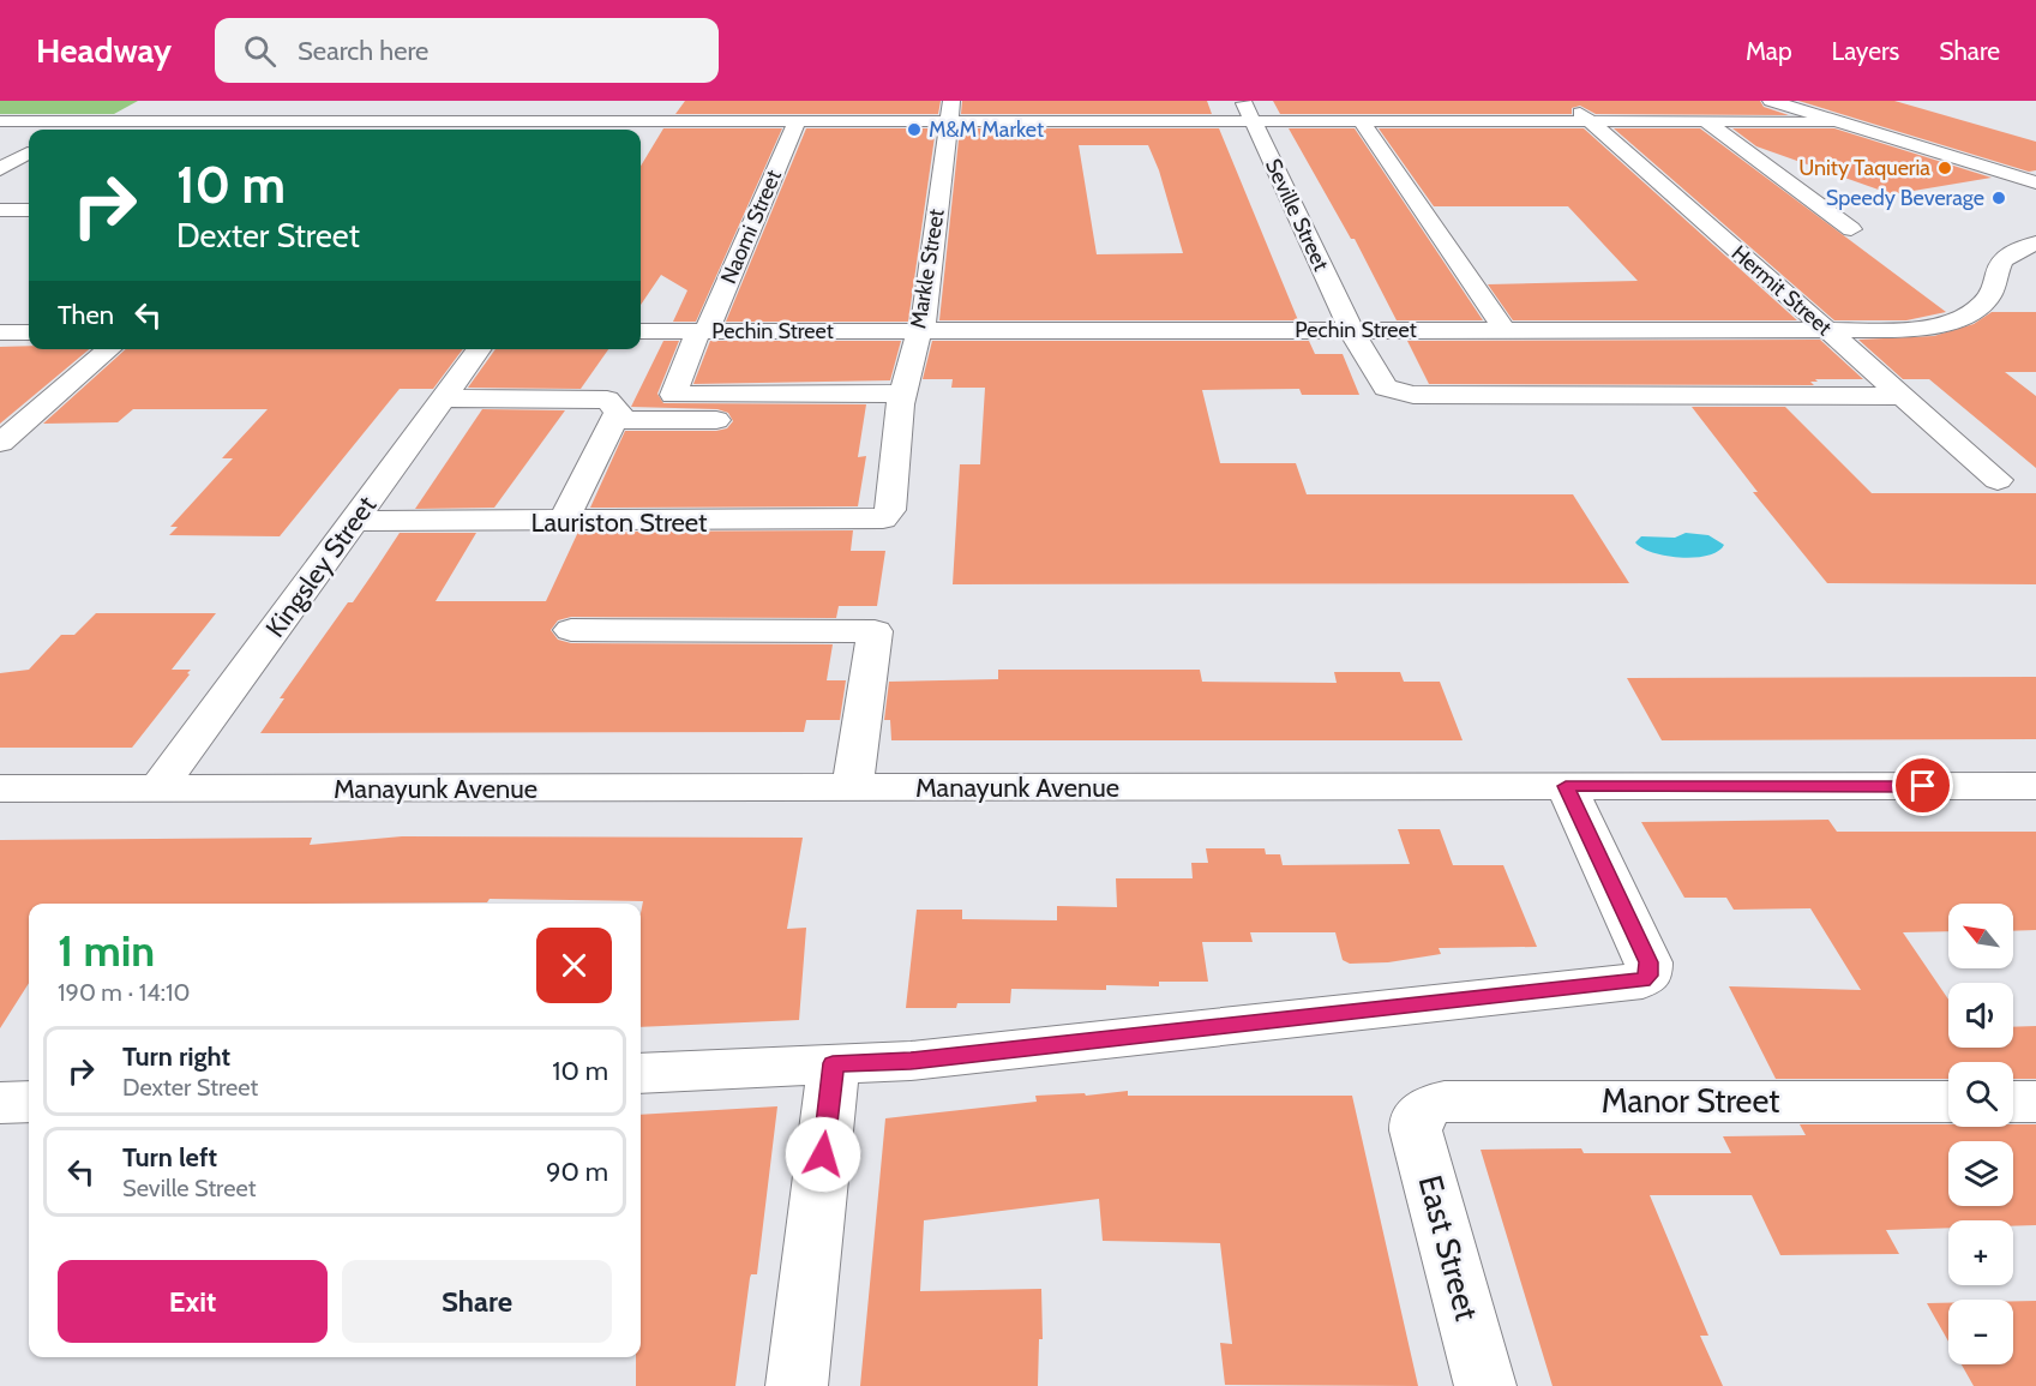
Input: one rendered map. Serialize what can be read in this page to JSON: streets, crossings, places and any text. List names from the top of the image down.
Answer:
{
  "streets": {
    "street": [
      "Seville Street",
      "Naomi Street",
      "Markle Street",
      "Hermit Street",
      "Pechin Street",
      "Lauriston Street",
      "Kingsley Street",
      "Manayunk Avenue",
      "Manor Street",
      "East Street"
    ]
  },
  "crossings": [
    ["Seville Street", "Hermit Street"],
    ["Seville Street", "Pechin Street"],
    ["Naomi Street", "Pechin Street"],
    ["Markle Street", "Pechin Street"],
    ["Markle Street", "Lauriston Street"],
    ["Hermit Street", "Pechin Street"],
    ["Lauriston Street", "Kingsley Street"],
    ["Kingsley Street", "Manayunk Avenue"],
    ["Manor Street", "East Street"]
  ],
  "places": ["M&M Market", "Unity Taqueria", "Speedy Beverage"],
  "north": "top left",
  "page": {
    "header": "Headway",
    "search": "Search here",
    "nav": ["Map", "Layers", "Share"],
    "turn": ["10 m", "Dexter Street"],
    "then": "Then",
    "map_buttons": ["+", "−"],
    "heading": ["1 min", "190 m · 14:10"],
    "list": [
      {
        "name": "Turn right",
        "note": "Dexter Street",
        "value": "10 m"
      },
      {
        "name": "Turn left",
        "note": "Seville Street",
        "value": "90 m"
      }
    ],
    "buttons": ["Exit", "Share"]
  }
}
